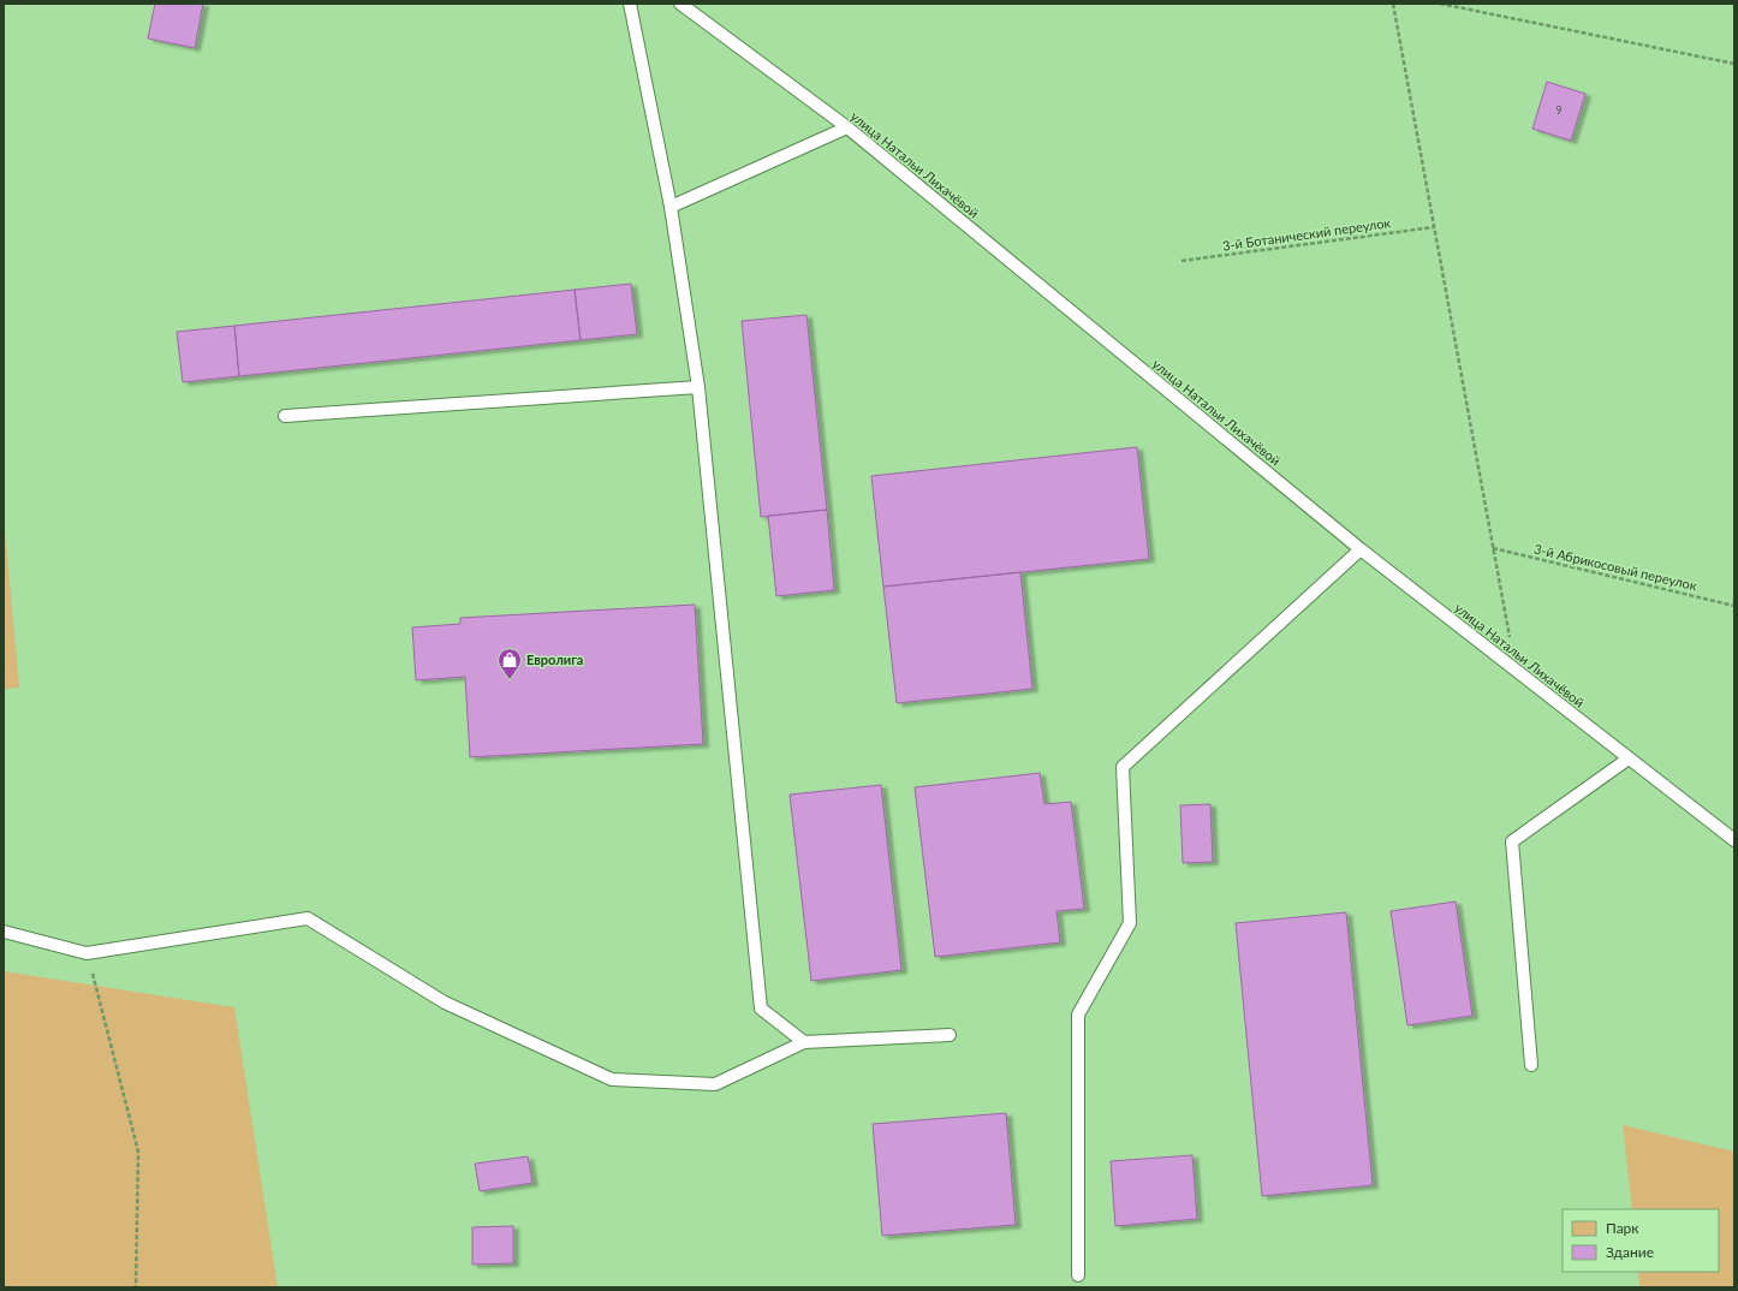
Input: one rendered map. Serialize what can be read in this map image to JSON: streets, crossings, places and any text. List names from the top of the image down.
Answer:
{
  "streets": {
    "lane": ["улица Натальи Лихачёвой"],
    "path": ["3-й Ботанический переулок", "3-й Абрикосовый переулок"]
  },
  "places": {
    "shop": ["Евролига"]
  },
  "house_numbers": ["9"],
  "legend": ["Парк", "Здание"]
}
